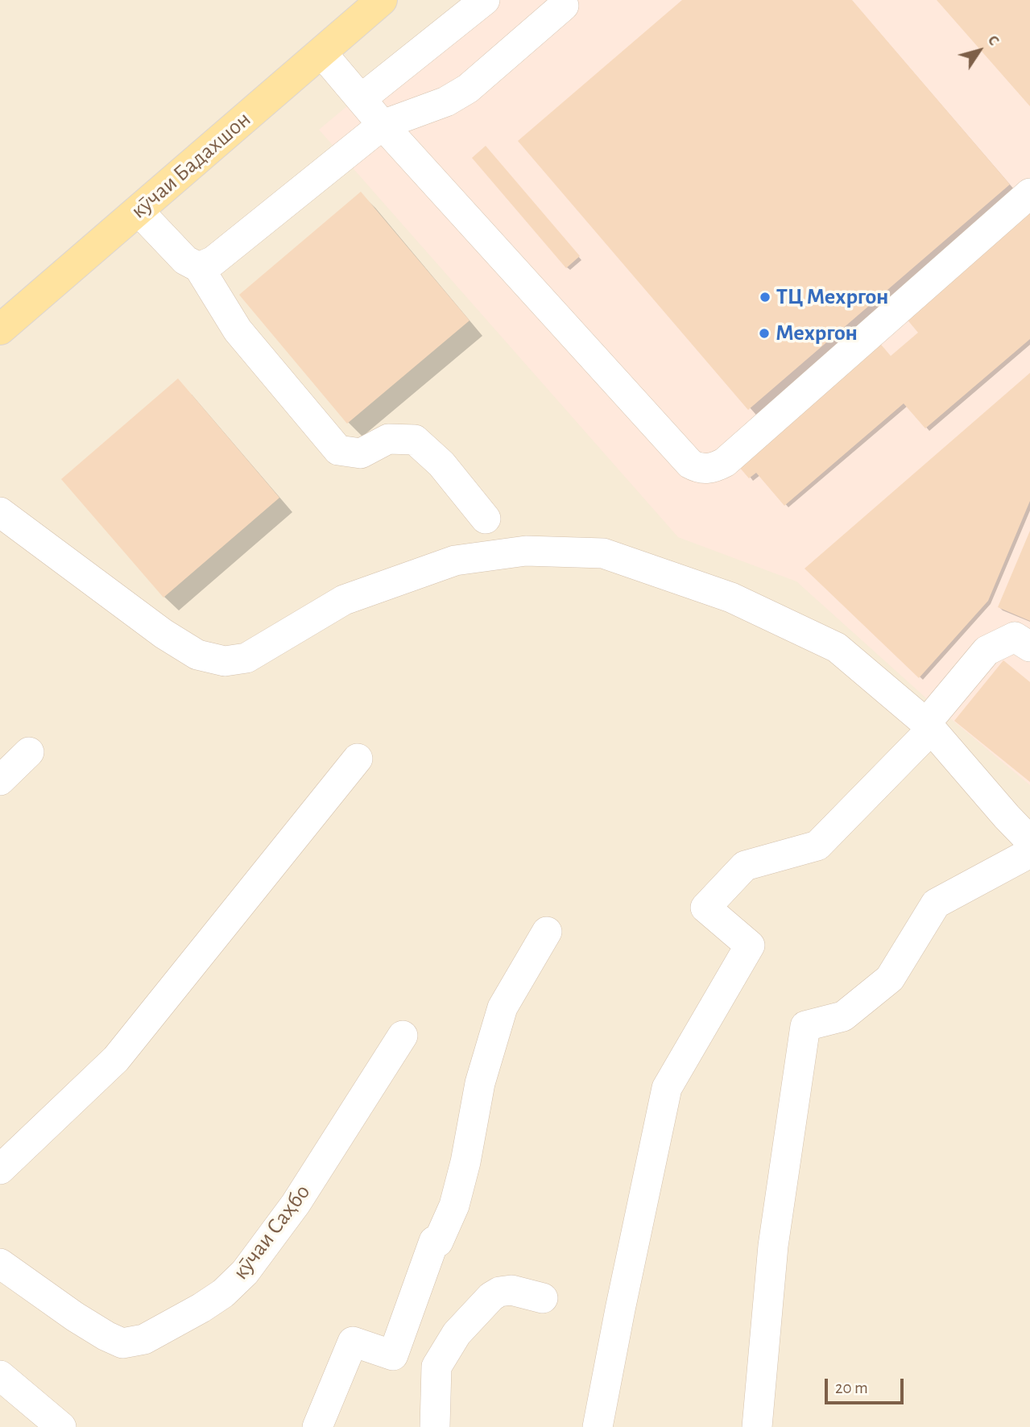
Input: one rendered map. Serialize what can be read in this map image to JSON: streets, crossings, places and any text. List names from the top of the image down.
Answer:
{
  "streets": {
    "main road": ["кӯчаи Бадахшон"],
    "street": ["кӯчаи Саҳбо"]
  },
  "places": ["ТЦ Мехргон", "Мехргон"],
  "scale_bar": "20 m",
  "north": "top right"
}
